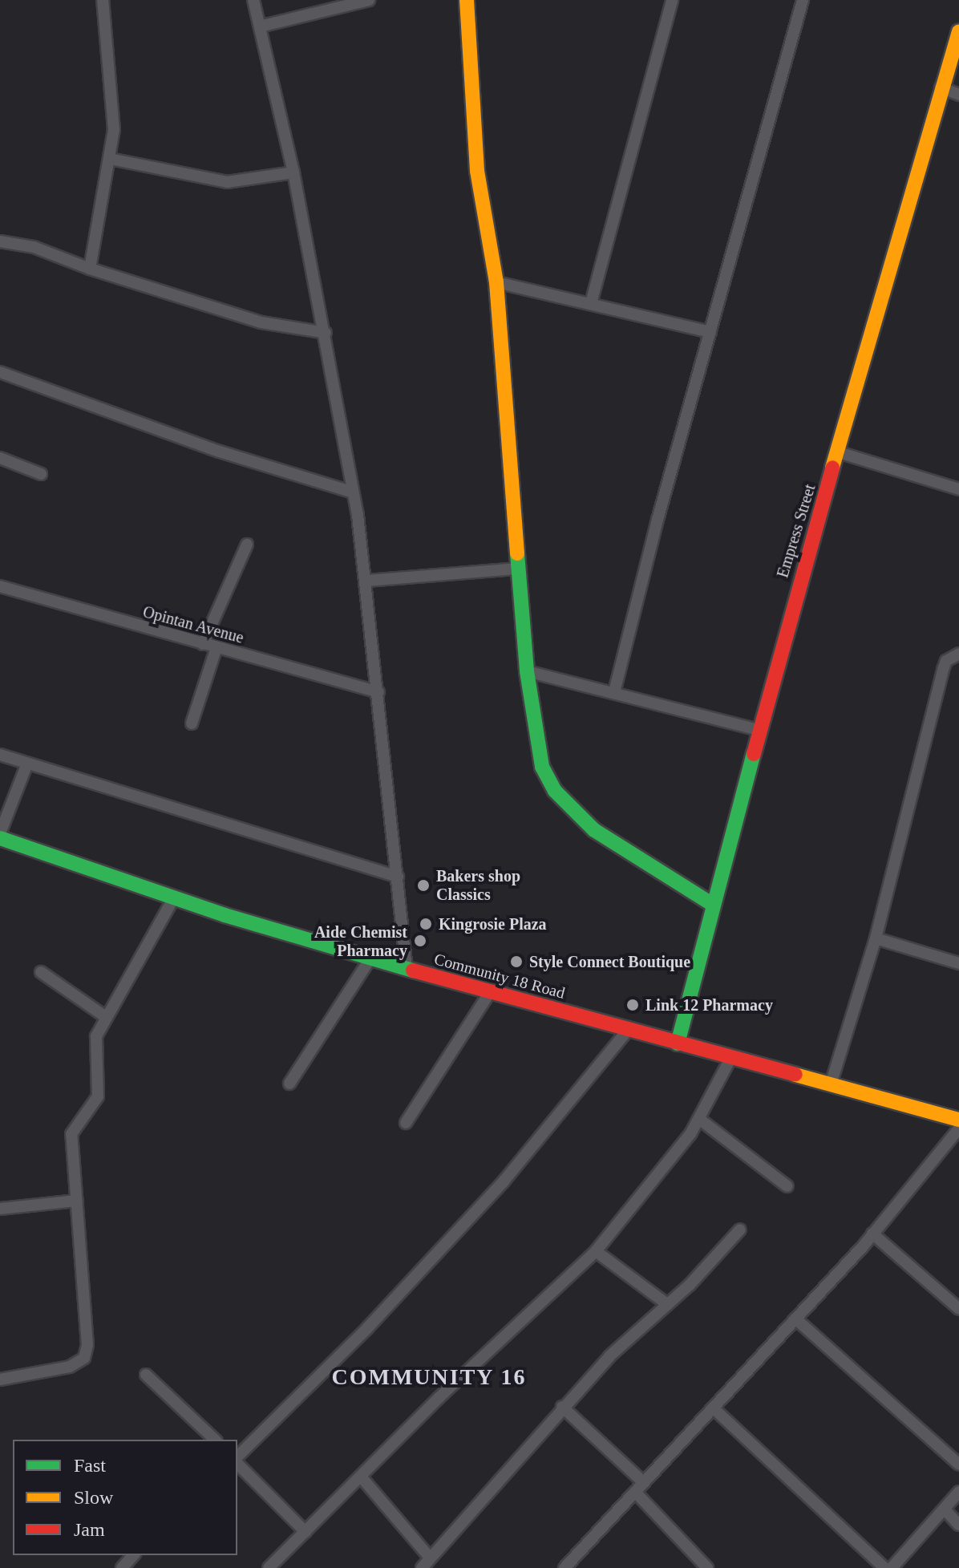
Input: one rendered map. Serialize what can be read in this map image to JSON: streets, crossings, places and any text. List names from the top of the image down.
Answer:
{
  "streets": {
    "street": ["Empress Street", "Opintan Avenue", "Community 18 Road"]
  },
  "crossings": [
    ["Empress Street", "Community 18 Road"]
  ],
  "districts": ["COMMUNITY 16"],
  "places": [
    "Bakers shop Classics",
    "Kingrosie Plaza",
    "Aide Chemist Pharmacy",
    "Style Connect Boutique",
    "Link 12 Pharmacy"
  ],
  "legend": ["Fast", "Slow", "Jam"]
}
